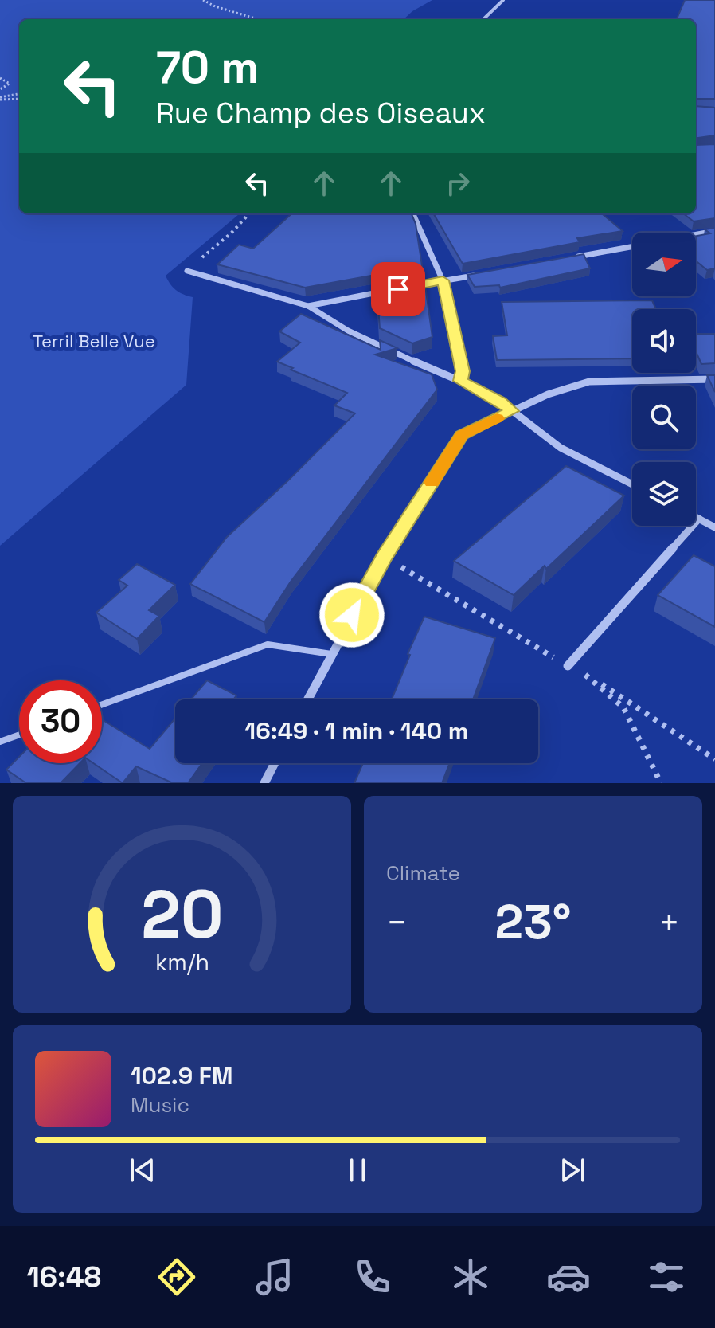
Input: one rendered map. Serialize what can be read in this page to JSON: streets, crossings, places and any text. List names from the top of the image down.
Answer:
{
  "parks": ["Terril Belle Vue"],
  "north": "right",
  "page": {
    "turn": ["70 m", "Rue Champ des Oiseaux"],
    "limit": "30",
    "trip": "16:49 · 1 min · 140 m",
    "tile": "Climate",
    "heat": ["−", "23°", "+"],
    "song": ["102.9 FM", "Music"],
    "tabs": "16:48",
    "gauge": ["20", "km/h"]
  }
}
